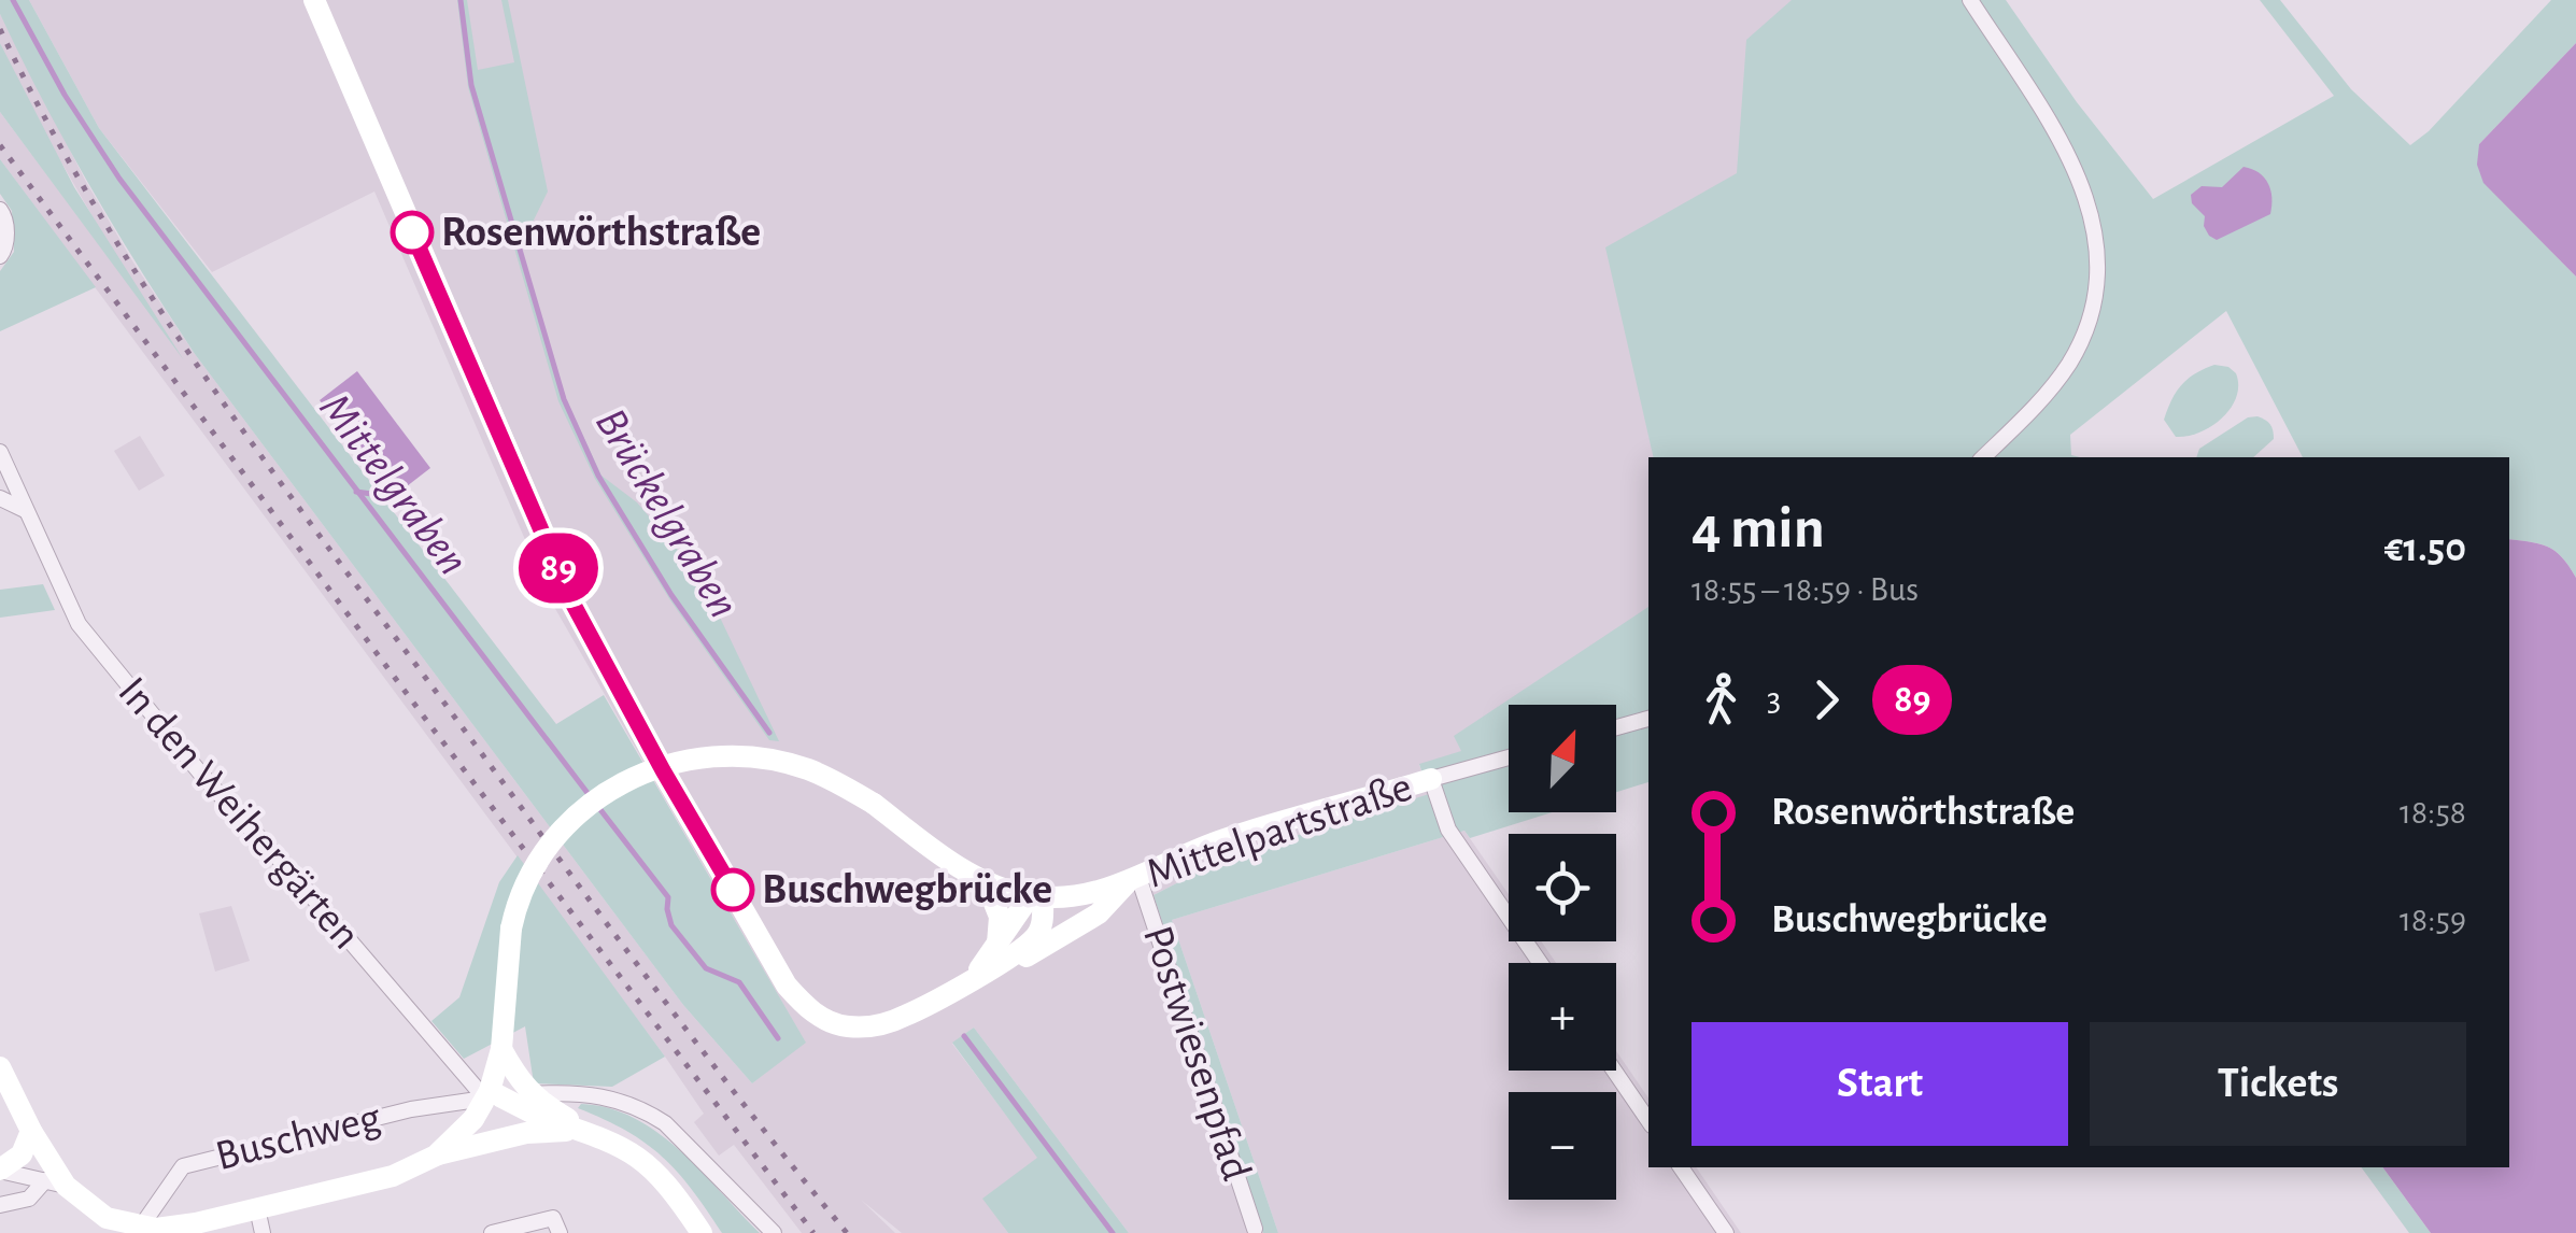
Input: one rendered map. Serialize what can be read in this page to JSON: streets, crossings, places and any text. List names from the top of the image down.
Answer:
{
  "streets": {
    "street": [
      "In den Weihergärten",
      "Mittelpartstraße",
      "Postwiesenpfad",
      "Buschweg"
    ]
  },
  "crossings": [
    ["In den Weihergärten", "Buschweg"],
    ["Mittelpartstraße", "Postwiesenpfad"]
  ],
  "water": ["Mittelgraben", "Brückelgraben"],
  "places": ["Rosenwörthstraße", "Buschwegbrücke"],
  "lines": ["bus line 89"],
  "north": "top right",
  "page": {
    "on_map": "89",
    "heading": ["4 min", "18:55 – 18:59 · Bus", "€1.50"],
    "legs": ["3", "89"],
    "map_buttons": ["+", "−"],
    "list": [
      {
        "name": "Rosenwörthstraße",
        "value": "18:58"
      },
      {
        "name": "Buschwegbrücke",
        "value": "18:59"
      }
    ],
    "buttons": ["Start", "Tickets"]
  }
}
